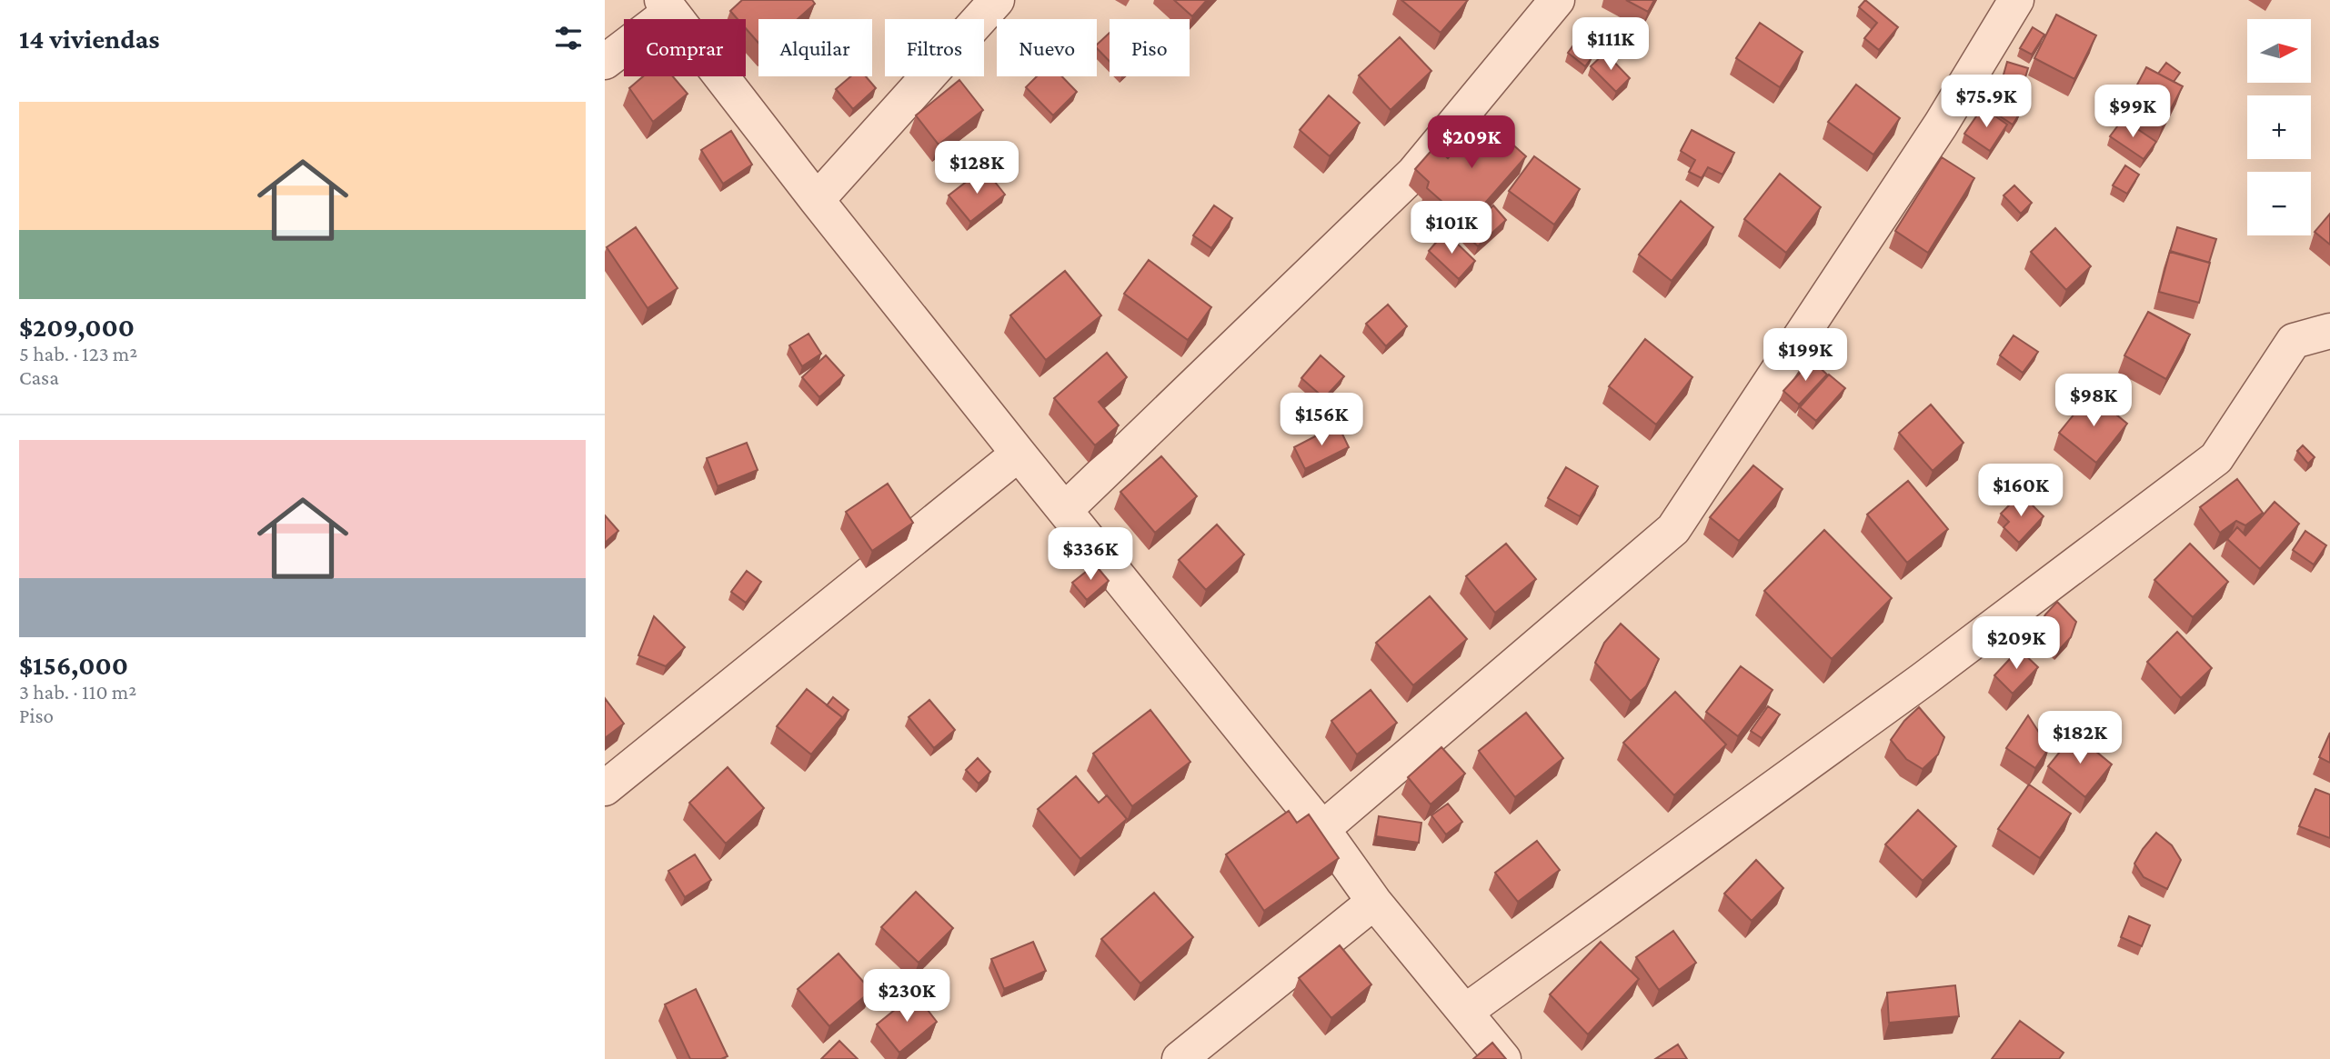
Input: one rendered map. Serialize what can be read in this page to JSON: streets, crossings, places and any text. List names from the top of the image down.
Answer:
{
  "north": "right",
  "page": {
    "heading": "14 viviendas",
    "price": [
      "$111K",
      "$75.9K",
      "$99K",
      "$209K",
      "$128K",
      "$101K",
      "$199K",
      "$98K",
      "$156K",
      "$160K",
      "$336K",
      "$209K",
      "$182K",
      "$230K"
    ],
    "map_buttons": ["+", "−"],
    "chip": [
      "Comprar",
      "Alquilar",
      "Filtros",
      "Nuevo",
      "Piso"
    ],
    "list": [
      {
        "name": "$209,000",
        "note": "5 hab. · 123 m² · Casa"
      },
      {
        "name": "$156,000",
        "note": "3 hab. · 110 m² · Piso"
      }
    ]
  }
}
